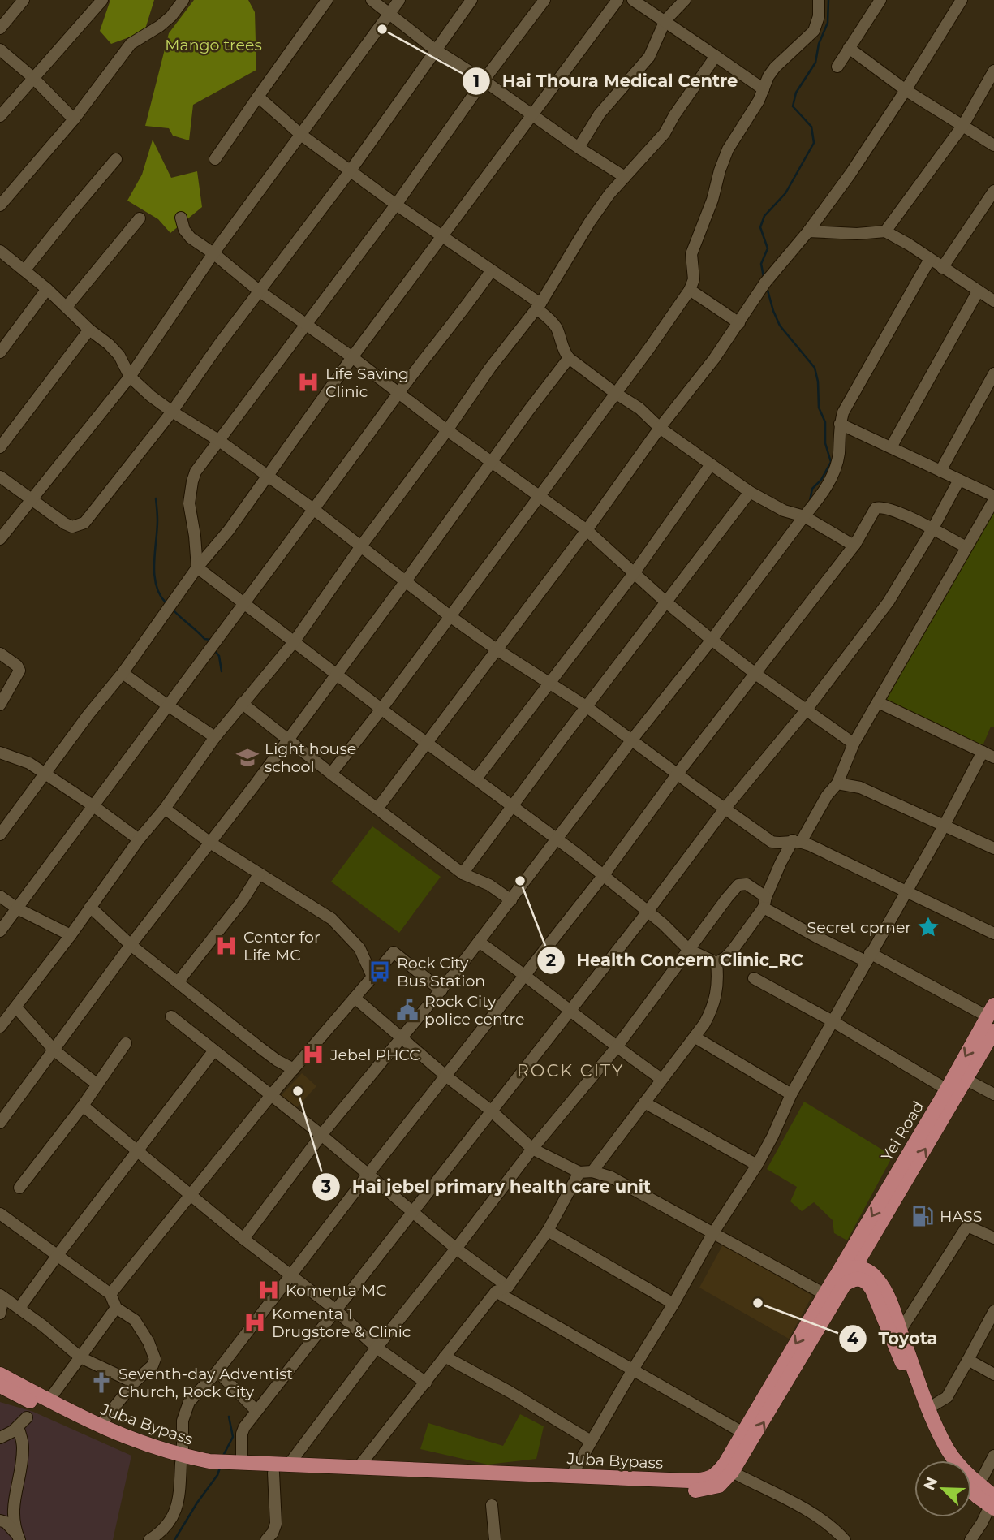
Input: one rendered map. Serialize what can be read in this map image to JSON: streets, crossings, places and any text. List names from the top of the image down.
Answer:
{
  "streets": {
    "main road": ["Yei Road", "Juba Bypass"]
  },
  "crossings": [
    ["Yei Road", "Juba Bypass"]
  ],
  "districts": ["ROCK CITY"],
  "parks": ["Mango trees"],
  "places": {
    "other": [
      "Hai Thoura Medical Centre",
      "Health Concern Clinic_RC",
      "Hai jebel primary health care unit",
      "Toyota"
    ],
    "hospital": [
      "Life Saving Clinic",
      "Center for Life MC",
      "Jebel PHCC",
      "Komenta MC",
      "Komenta 1 Drugstore & Clinic"
    ],
    "school or university": ["Light house school"],
    "place": ["Secret cprner"],
    "bus stop": ["Rock City Bus Station"],
    "public building": ["Rock City police centre"],
    "fuel station": ["HASS"],
    "church": ["Seventh-day Adventist Church, Rock City"]
  },
  "north": "top left"
}
